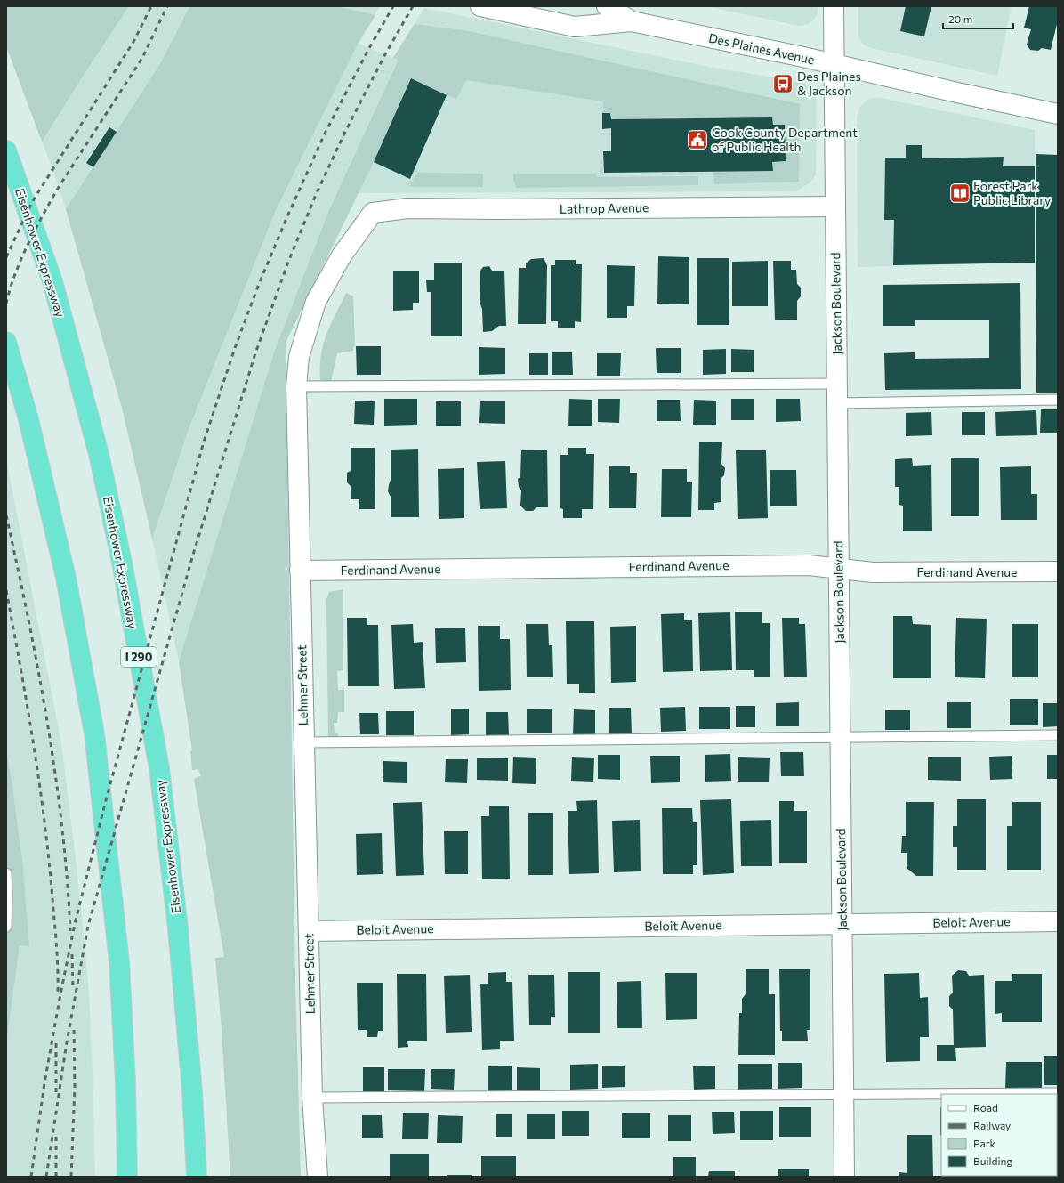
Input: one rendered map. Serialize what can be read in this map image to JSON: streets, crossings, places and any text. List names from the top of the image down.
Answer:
{
  "streets": {
    "highway": ["Eisenhower Expressway", "I 290"],
    "street": [
      "Des Plaines Avenue",
      "Lathrop Avenue",
      "Jackson Boulevard",
      "Ferdinand Avenue",
      "Lehmer Street",
      "Beloit Avenue"
    ]
  },
  "crossings": [
    ["Des Plaines Avenue", "Jackson Boulevard"],
    ["Lathrop Avenue", "Jackson Boulevard"],
    ["Lathrop Avenue", "Lehmer Street"],
    ["Jackson Boulevard", "Ferdinand Avenue"],
    ["Jackson Boulevard", "Beloit Avenue"],
    ["Ferdinand Avenue", "Lehmer Street"],
    ["Lehmer Street", "Beloit Avenue"]
  ],
  "places": {
    "bus stop": ["Des Plaines & Jackson"],
    "public building": ["Cook County Department of Public Health"],
    "library": ["Forest Park Public Library"]
  },
  "legend": [
    "Road",
    "Railway",
    "Park",
    "Building"
  ],
  "scale_bar": "20 m"
}
